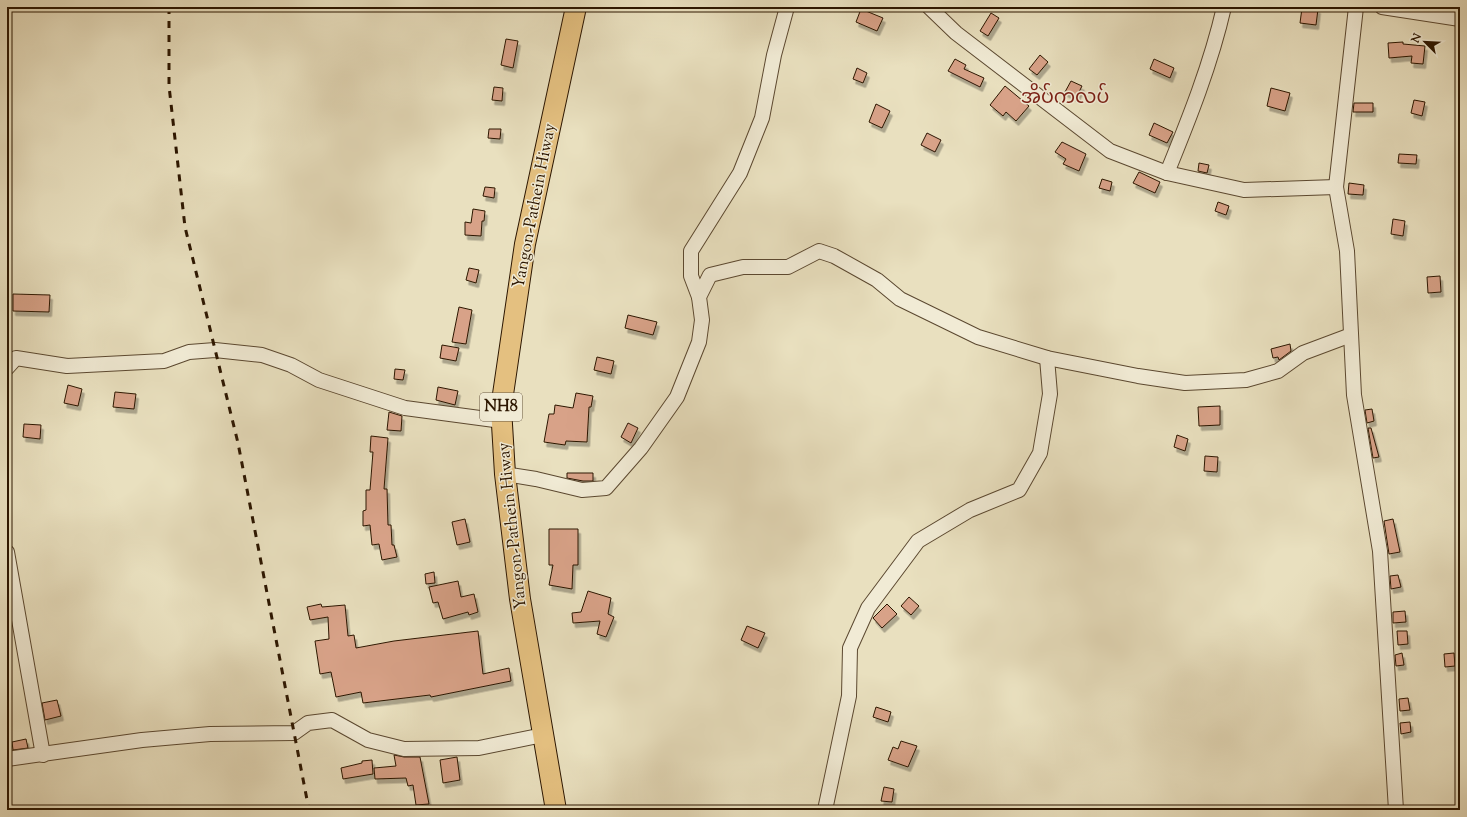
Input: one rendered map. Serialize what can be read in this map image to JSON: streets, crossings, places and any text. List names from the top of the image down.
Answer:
{
  "streets": {
    "highway": ["Yangon-Pathein Hiway", "NH8"]
  },
  "districts": ["အိပ်ကလပ်"],
  "north": "top left"
}
